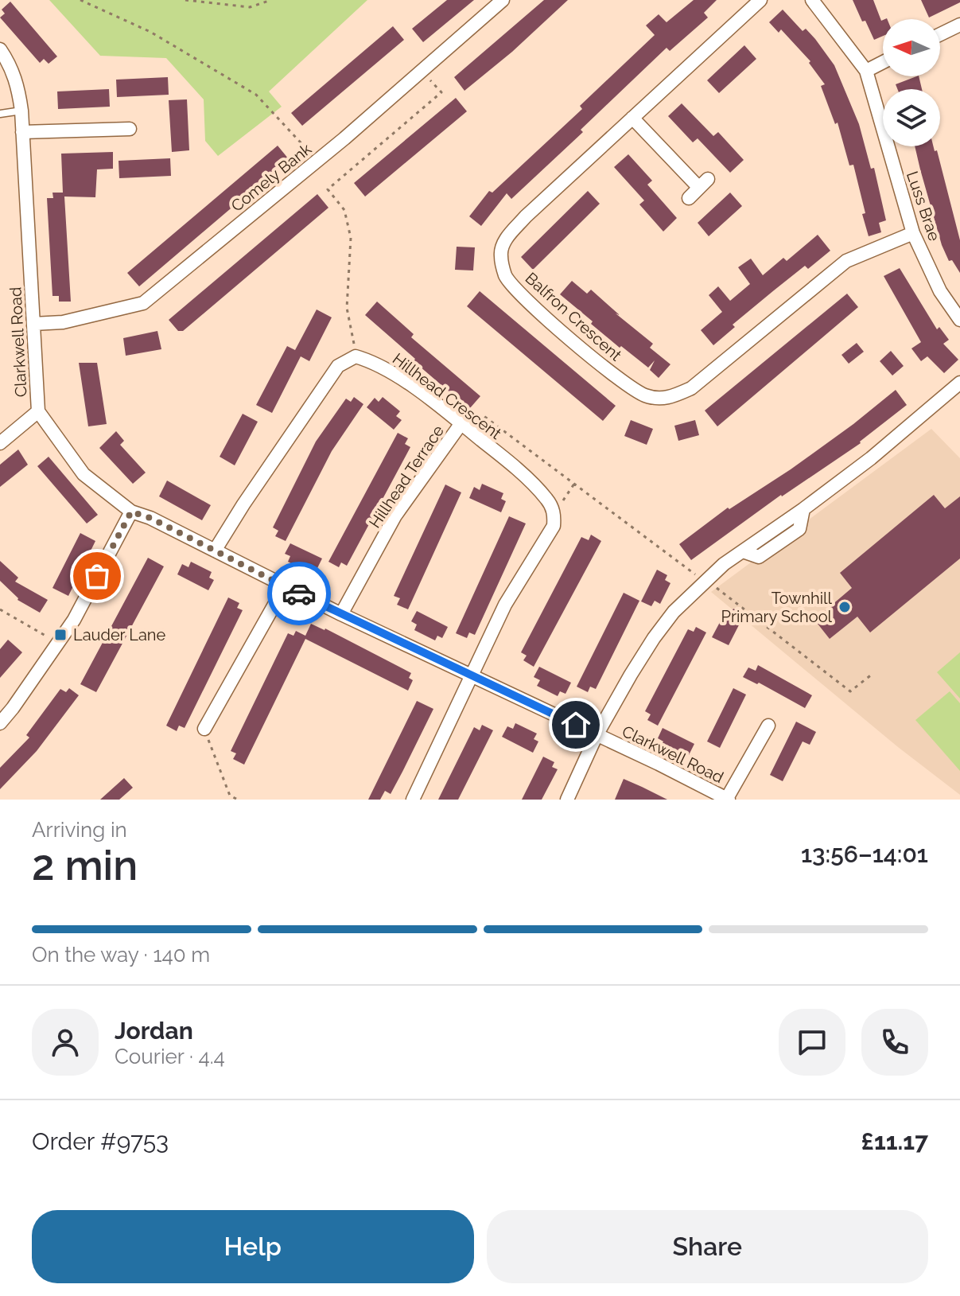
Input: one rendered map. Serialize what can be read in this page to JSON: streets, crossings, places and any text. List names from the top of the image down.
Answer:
{
  "streets": {
    "street": [
      "Comely Bank",
      "Luss Brae",
      "Balfron Crescent",
      "Clarkwell Road",
      "Hillhead Crescent",
      "Hillhead Terrace"
    ]
  },
  "crossings": [
    ["Comely Bank", "Clarkwell Road"],
    ["Luss Brae", "Balfron Crescent"],
    ["Clarkwell Road", "Hillhead Terrace"],
    ["Hillhead Crescent", "Hillhead Terrace"]
  ],
  "places": {
    "other": ["Townhill Primary School"],
    "transit": ["Lauder Lane"]
  },
  "north": "left",
  "page": {
    "heading": ["2 min", "Arriving in", "13:56–14:01"],
    "panel": [
      "Jordan",
      "Courier · 4.4",
      "Order #9753",
      "£11.17"
    ],
    "bar": "On the way · 140 m",
    "buttons": ["Help", "Share"]
  }
}
